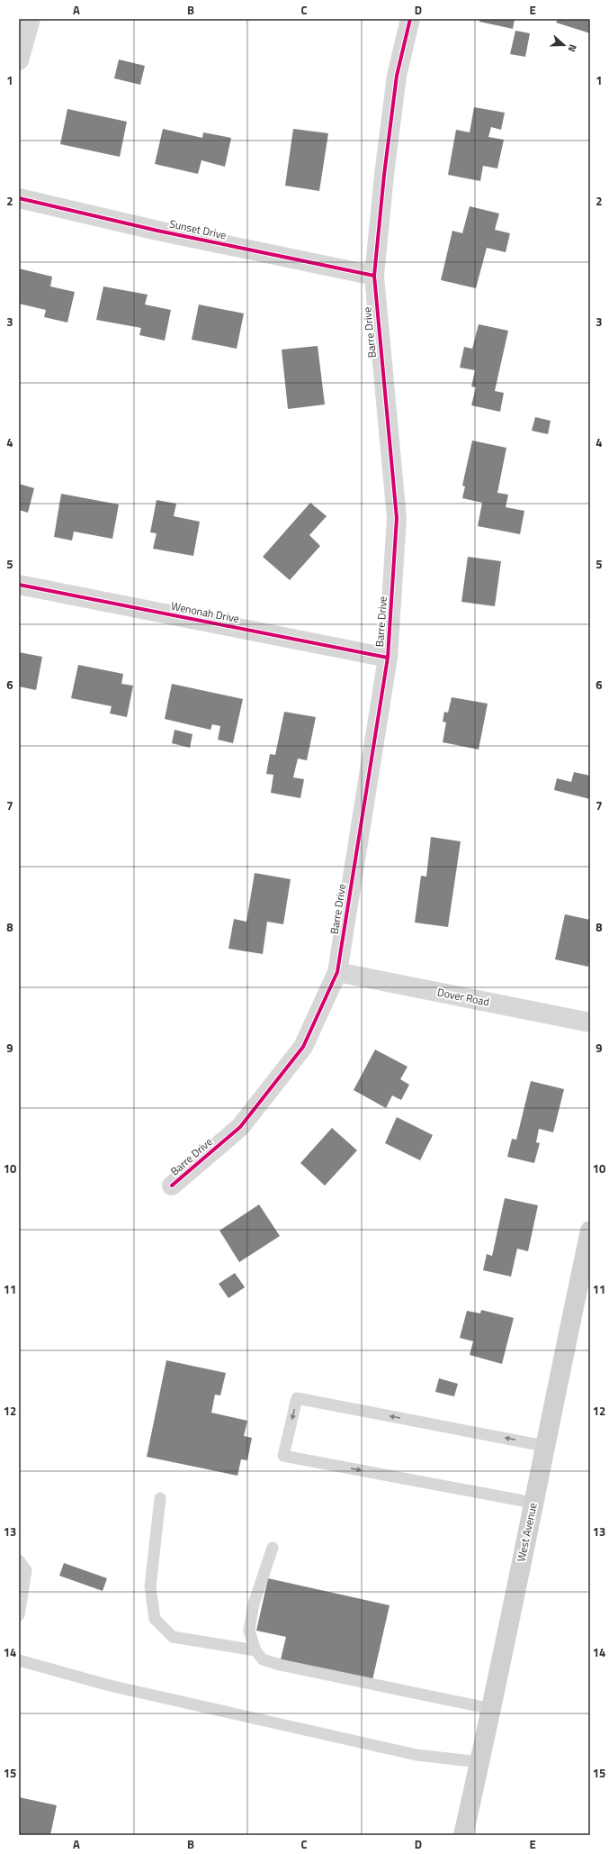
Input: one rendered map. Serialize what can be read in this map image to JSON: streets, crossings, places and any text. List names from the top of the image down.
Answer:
{
  "streets": {
    "main road": ["West Avenue"],
    "street": [
      "Sunset Drive",
      "Barre Drive",
      "Wenonah Drive",
      "Dover Road"
    ]
  },
  "crossings": [
    ["Sunset Drive", "Barre Drive"],
    ["Barre Drive", "Wenonah Drive"],
    ["Barre Drive", "Dover Road"]
  ],
  "north": "right",
  "grid": {
    "columns": [
      "A",
      "B",
      "C",
      "D",
      "E"
    ],
    "rows": [
      "1",
      "2",
      "3",
      "4",
      "5",
      "6",
      "7",
      "8",
      "9",
      "10",
      "11",
      "12",
      "13",
      "14",
      "15"
    ]
  }
}
